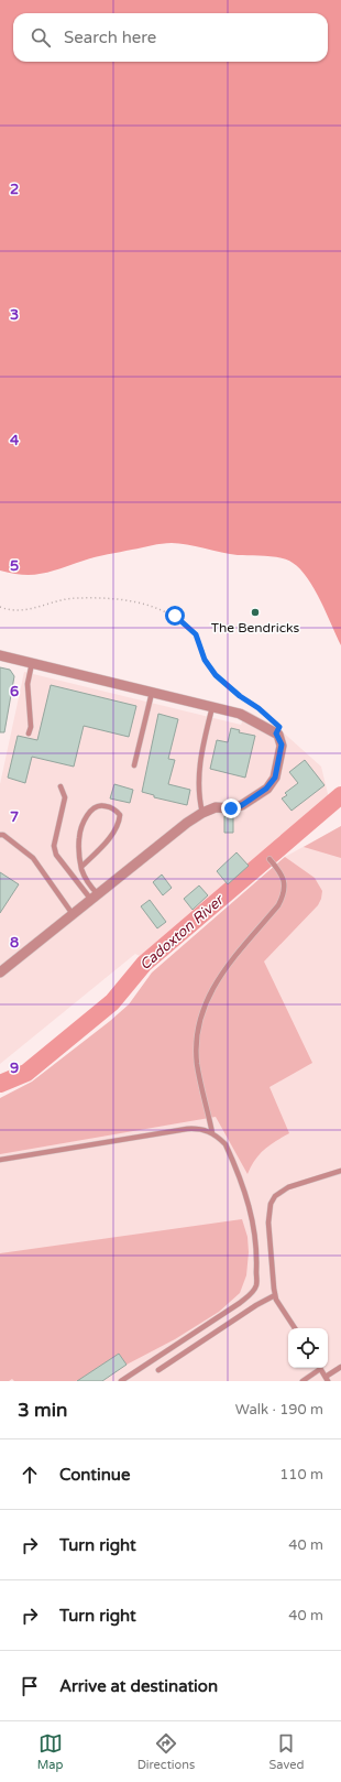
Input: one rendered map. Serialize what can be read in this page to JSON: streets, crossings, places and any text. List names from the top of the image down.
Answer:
{
  "water": ["Cadoxton River"],
  "places": ["The Bendricks"],
  "page": {
    "search": "Search here",
    "heading": ["3 min", "Walk · 190 m"],
    "list": [
      ["Continue", "110 m"],
      ["Turn right", "40 m"],
      ["Turn right", "40 m"],
      "Arrive at destination"
    ],
    "nav": ["Map", "Directions", "Saved"]
  },
  "grid": {
    "rows": [
      "2",
      "3",
      "4",
      "5",
      "6",
      "7",
      "8",
      "9"
    ]
  }
}
